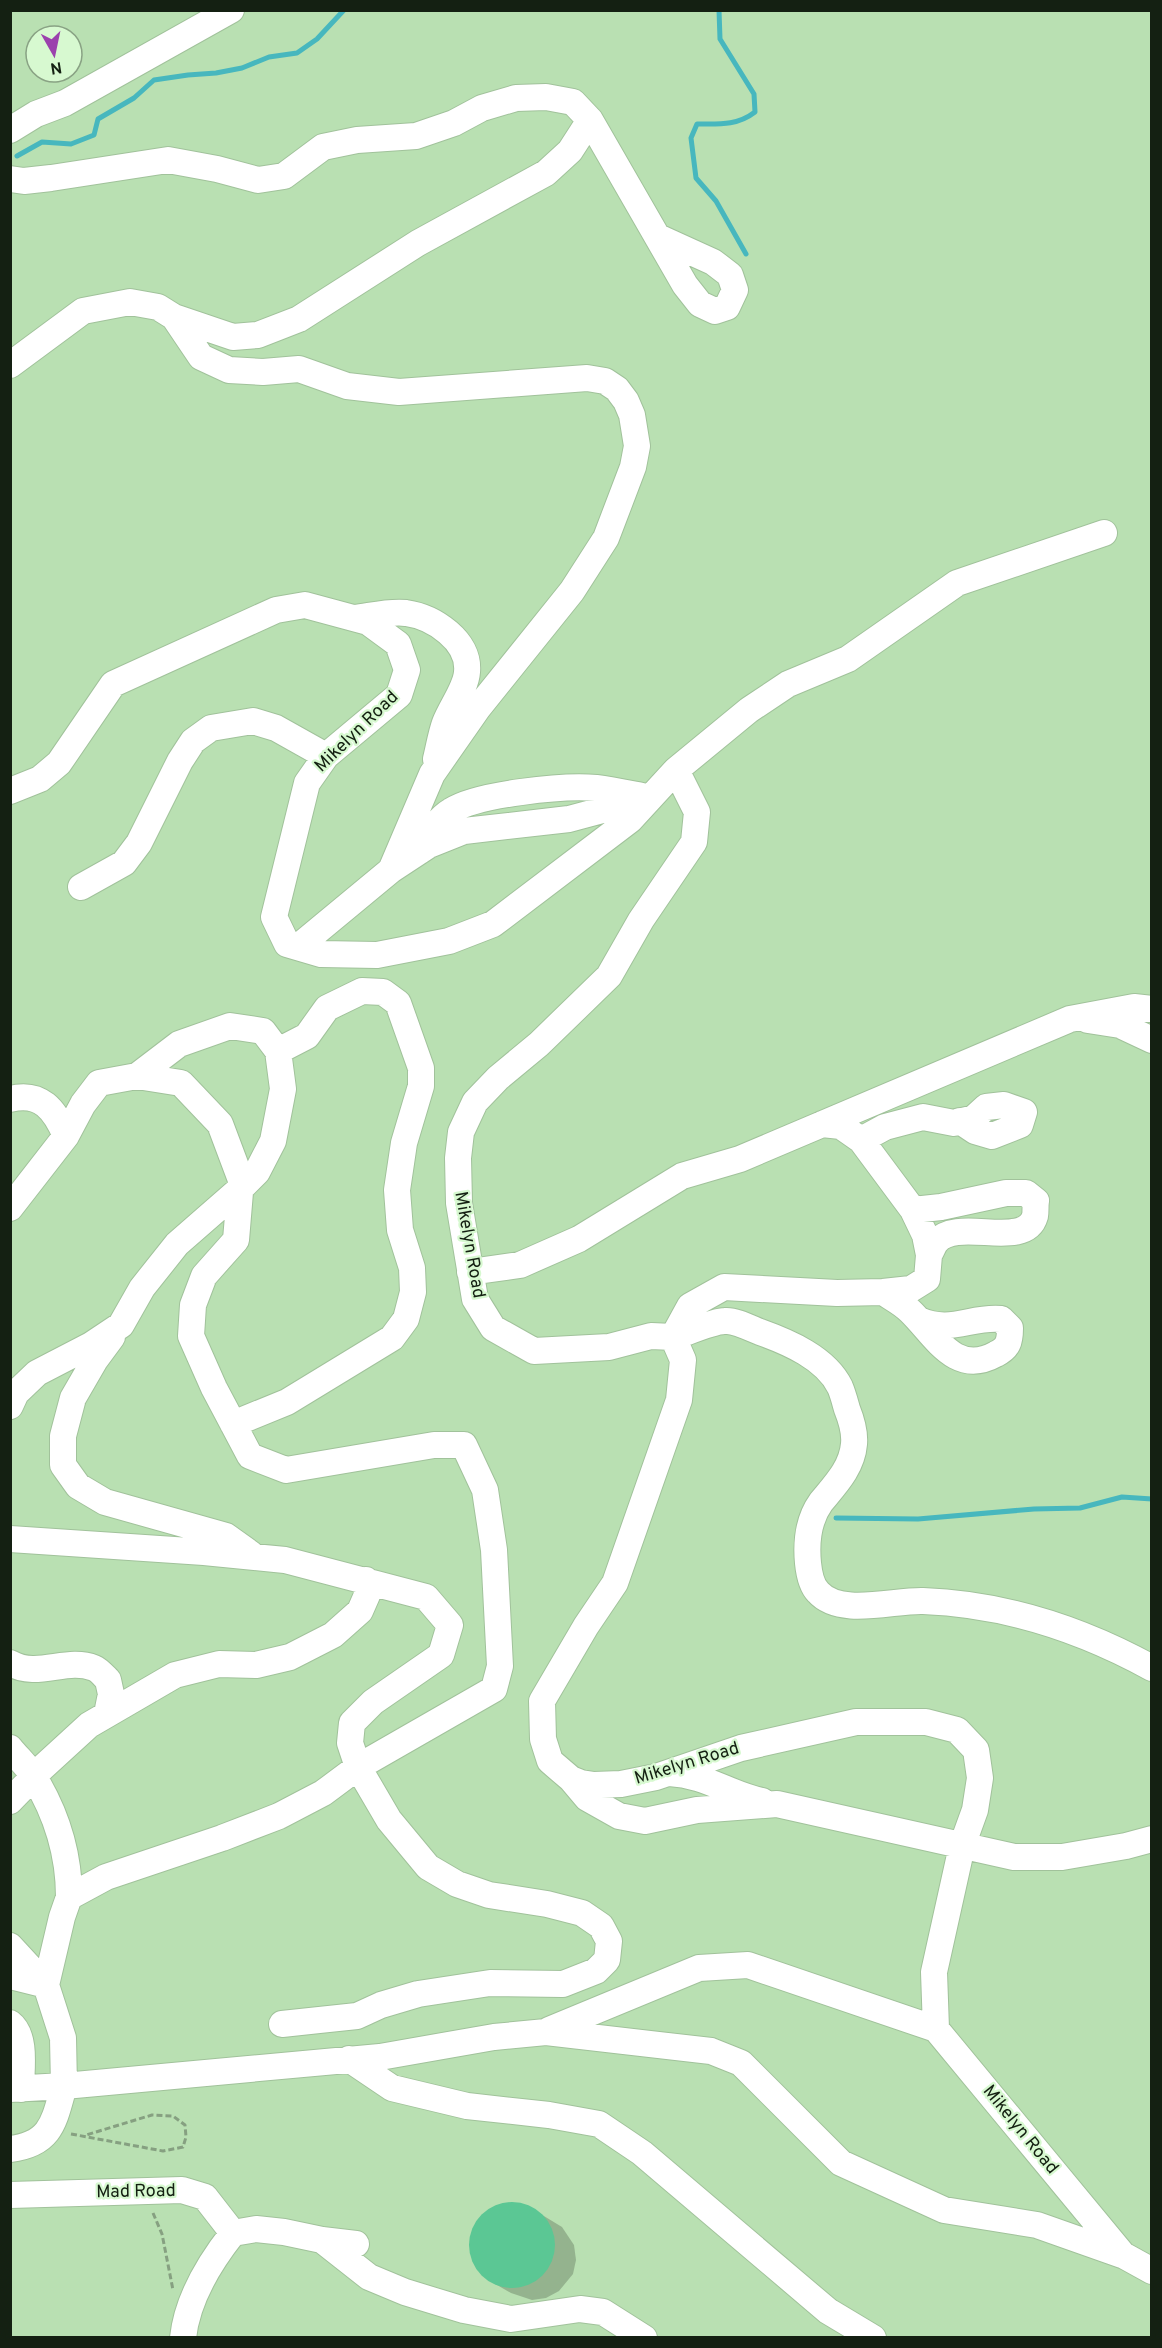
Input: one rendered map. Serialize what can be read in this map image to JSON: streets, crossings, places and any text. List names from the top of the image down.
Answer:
{
  "streets": {
    "street": ["Mikelyn Road", "Mad Road"]
  },
  "north": "bottom"
}
